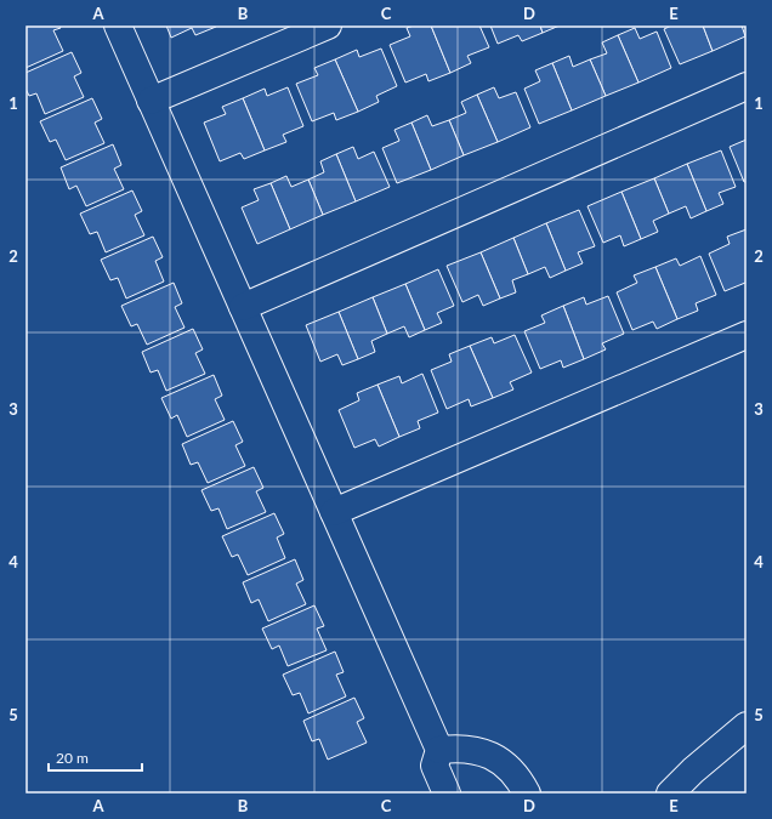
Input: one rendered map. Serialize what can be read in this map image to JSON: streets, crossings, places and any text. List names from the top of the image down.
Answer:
{
  "scale_bar": "20 m",
  "grid": {
    "columns": [
      "A",
      "B",
      "C",
      "D",
      "E"
    ],
    "rows": [
      "1",
      "2",
      "3",
      "4",
      "5"
    ]
  }
}
